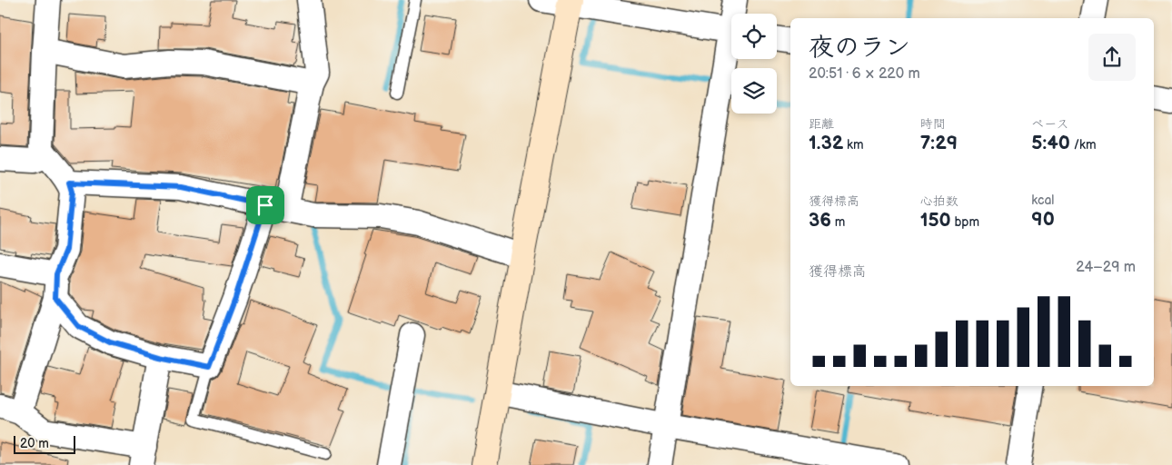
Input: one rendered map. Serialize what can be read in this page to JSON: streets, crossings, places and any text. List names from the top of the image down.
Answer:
{
  "scale_bar": "20 m",
  "page": {
    "heading": ["夜のラン", "20:51 · 6 × 220 m"],
    "stats": [
      ["距離", "1.32 km"],
      ["時間", "7:29"],
      ["ペース", "5:40 /km"],
      ["獲得標高", "36 m"],
      ["心拍数", "150 bpm"],
      ["kcal", "90"]
    ],
    "chart": ["獲得標高", "24–29 m"],
    "scale": "20 m"
  }
}
